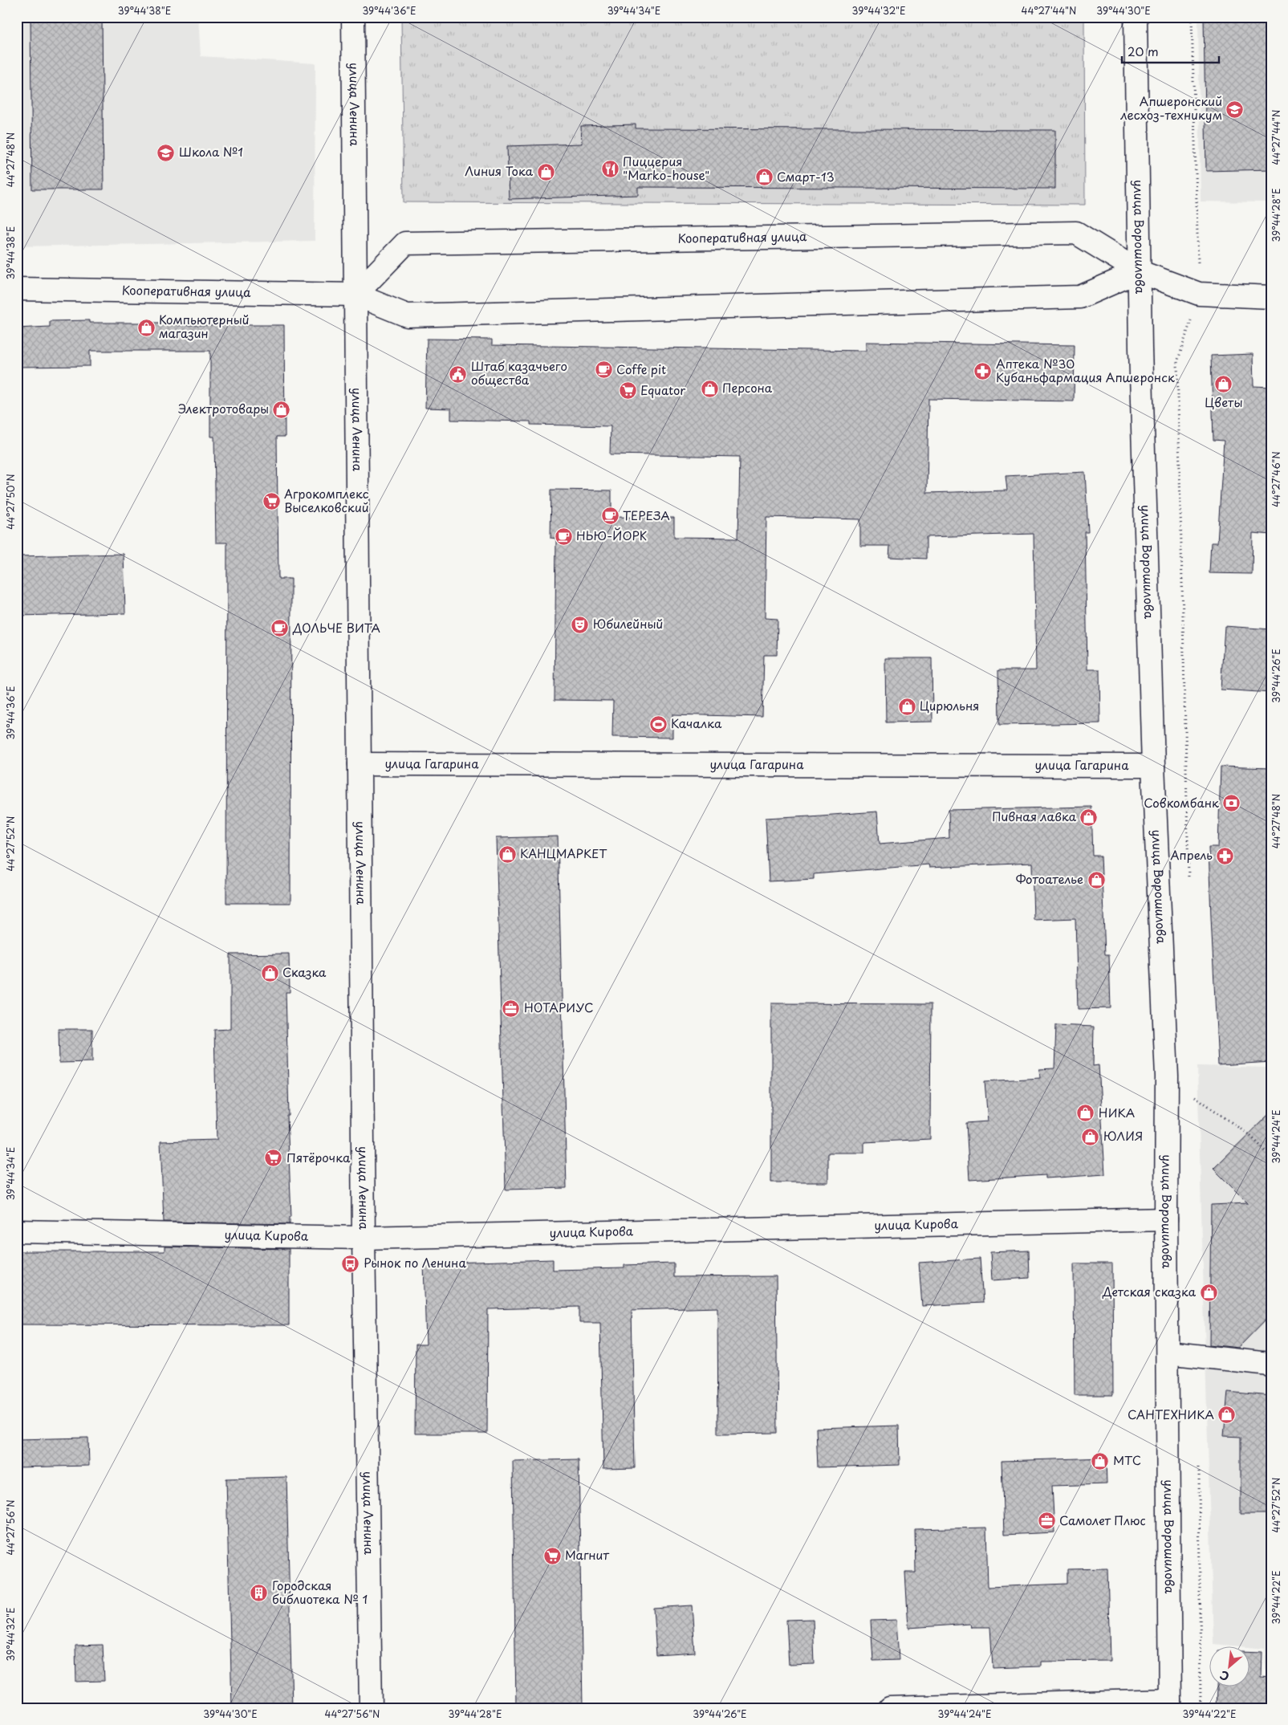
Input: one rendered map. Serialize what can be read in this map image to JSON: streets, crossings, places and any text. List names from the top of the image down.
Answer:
{
  "streets": {
    "main road": [
      "улица Ленина",
      "улица Ворошилова",
      "Кооперативная улица",
      "улица Гагарина",
      "улица Кирова"
    ]
  },
  "crossings": [
    ["улица Ленина", "Кооперативная улица"],
    ["улица Ленина", "улица Гагарина"],
    ["улица Ленина", "улица Кирова"],
    ["улица Ворошилова", "Кооперативная улица"],
    ["улица Ворошилова", "улица Гагарина"],
    ["улица Ворошилова", "улица Кирова"]
  ],
  "places": {
    "school or university": ["Апшеронский лесхоз-техникум", "Школа №1"],
    "restaurant": ["Пиццерия \"Marko-house\""],
    "shop": [
      "Линия Тока",
      "Смарт-13",
      "Компьютерный магазин",
      "Цветы",
      "Персона",
      "Электротовары",
      "Цирюльня",
      "Пивная лавка",
      "КАНЦМАРКЕТ",
      "Фотоателье",
      "Сказка",
      "НИКА",
      "ЮЛИЯ",
      "Детская сказка",
      "САНТЕХНИКА",
      "МТС"
    ],
    "cafe": [
      "Coffe pit",
      "ТЕРЕЗА",
      "НЬЮ-ЙОРК",
      "ДОЛЬЧЕ ВИТА"
    ],
    "pharmacy": ["Аптека №30 Кубаньфармация Апшеронск", "Апрель"],
    "public building": ["Штаб казачьего общества"],
    "supermarket": [
      "Equator",
      "Агрокомплекс Выселковский",
      "Пятёрочка",
      "Магнит"
    ],
    "theatre": ["Юбилейный"],
    "sports": ["Качалка"],
    "bank": ["Совкомбанк"],
    "office": ["НОТАРИУС", "Самолет Плюс"],
    "bus stop": ["Рынок по Ленина"],
    "building": ["Городская библиотека № 1"]
  },
  "scale_bar": "20 m",
  "north": "bottom left",
  "coordinates": [
    "39°44'38\"E",
    "39°44'36\"E",
    "39°44'34\"E",
    "39°44'32\"E",
    "44°27'44\"N",
    "39°44'30\"E",
    "44°27'48\"N",
    "39°44'28\"E",
    "44°27'46\"N",
    "44°27'50\"N",
    "39°44'26\"E",
    "44°27'52\"N",
    "39°44'24\"E",
    "44°27'56\"N",
    "39°44'22\"E"
  ]
}
